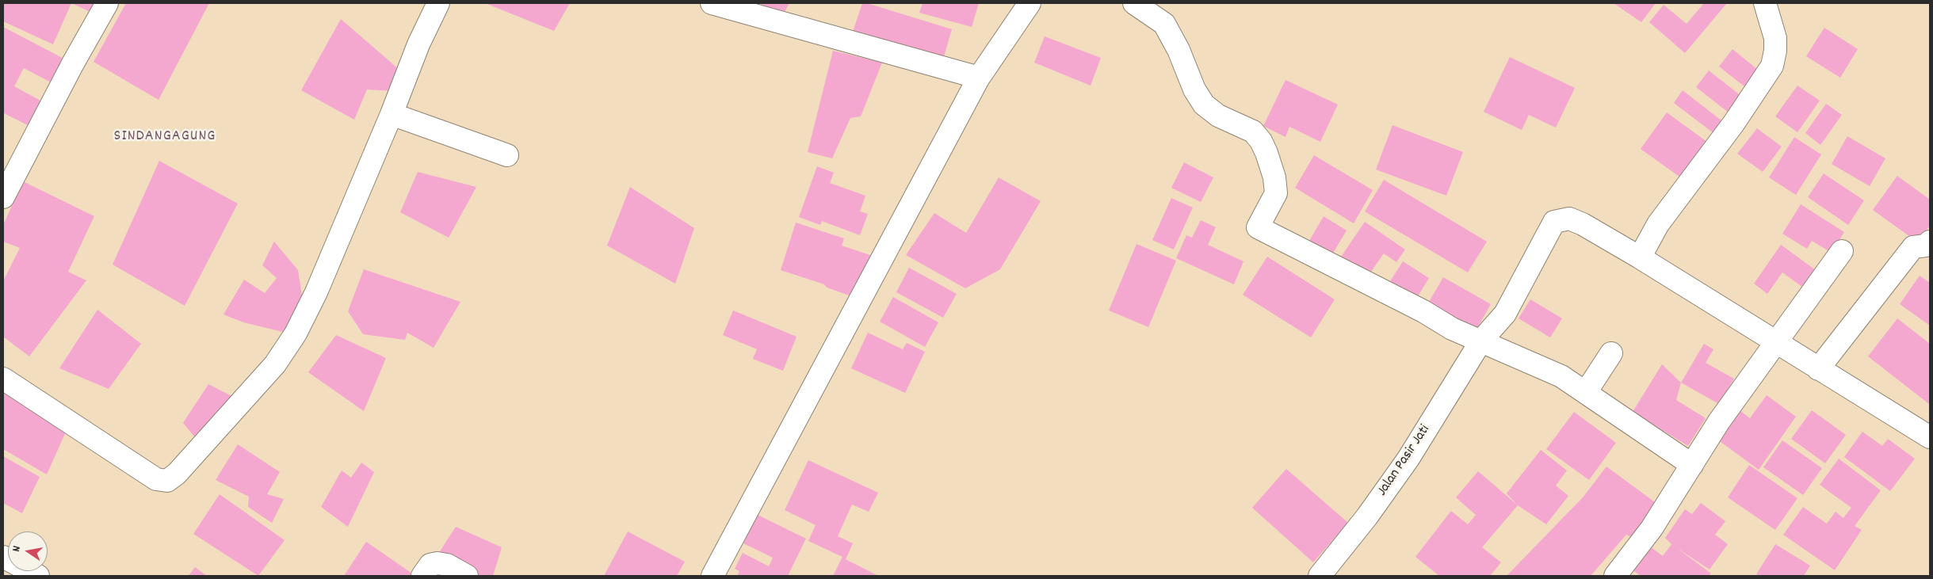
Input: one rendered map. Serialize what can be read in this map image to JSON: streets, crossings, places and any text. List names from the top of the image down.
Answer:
{
  "streets": {
    "street": ["Jalan Pasir Jati"]
  },
  "districts": ["SINDANGAGUNG"],
  "north": "left"
}
